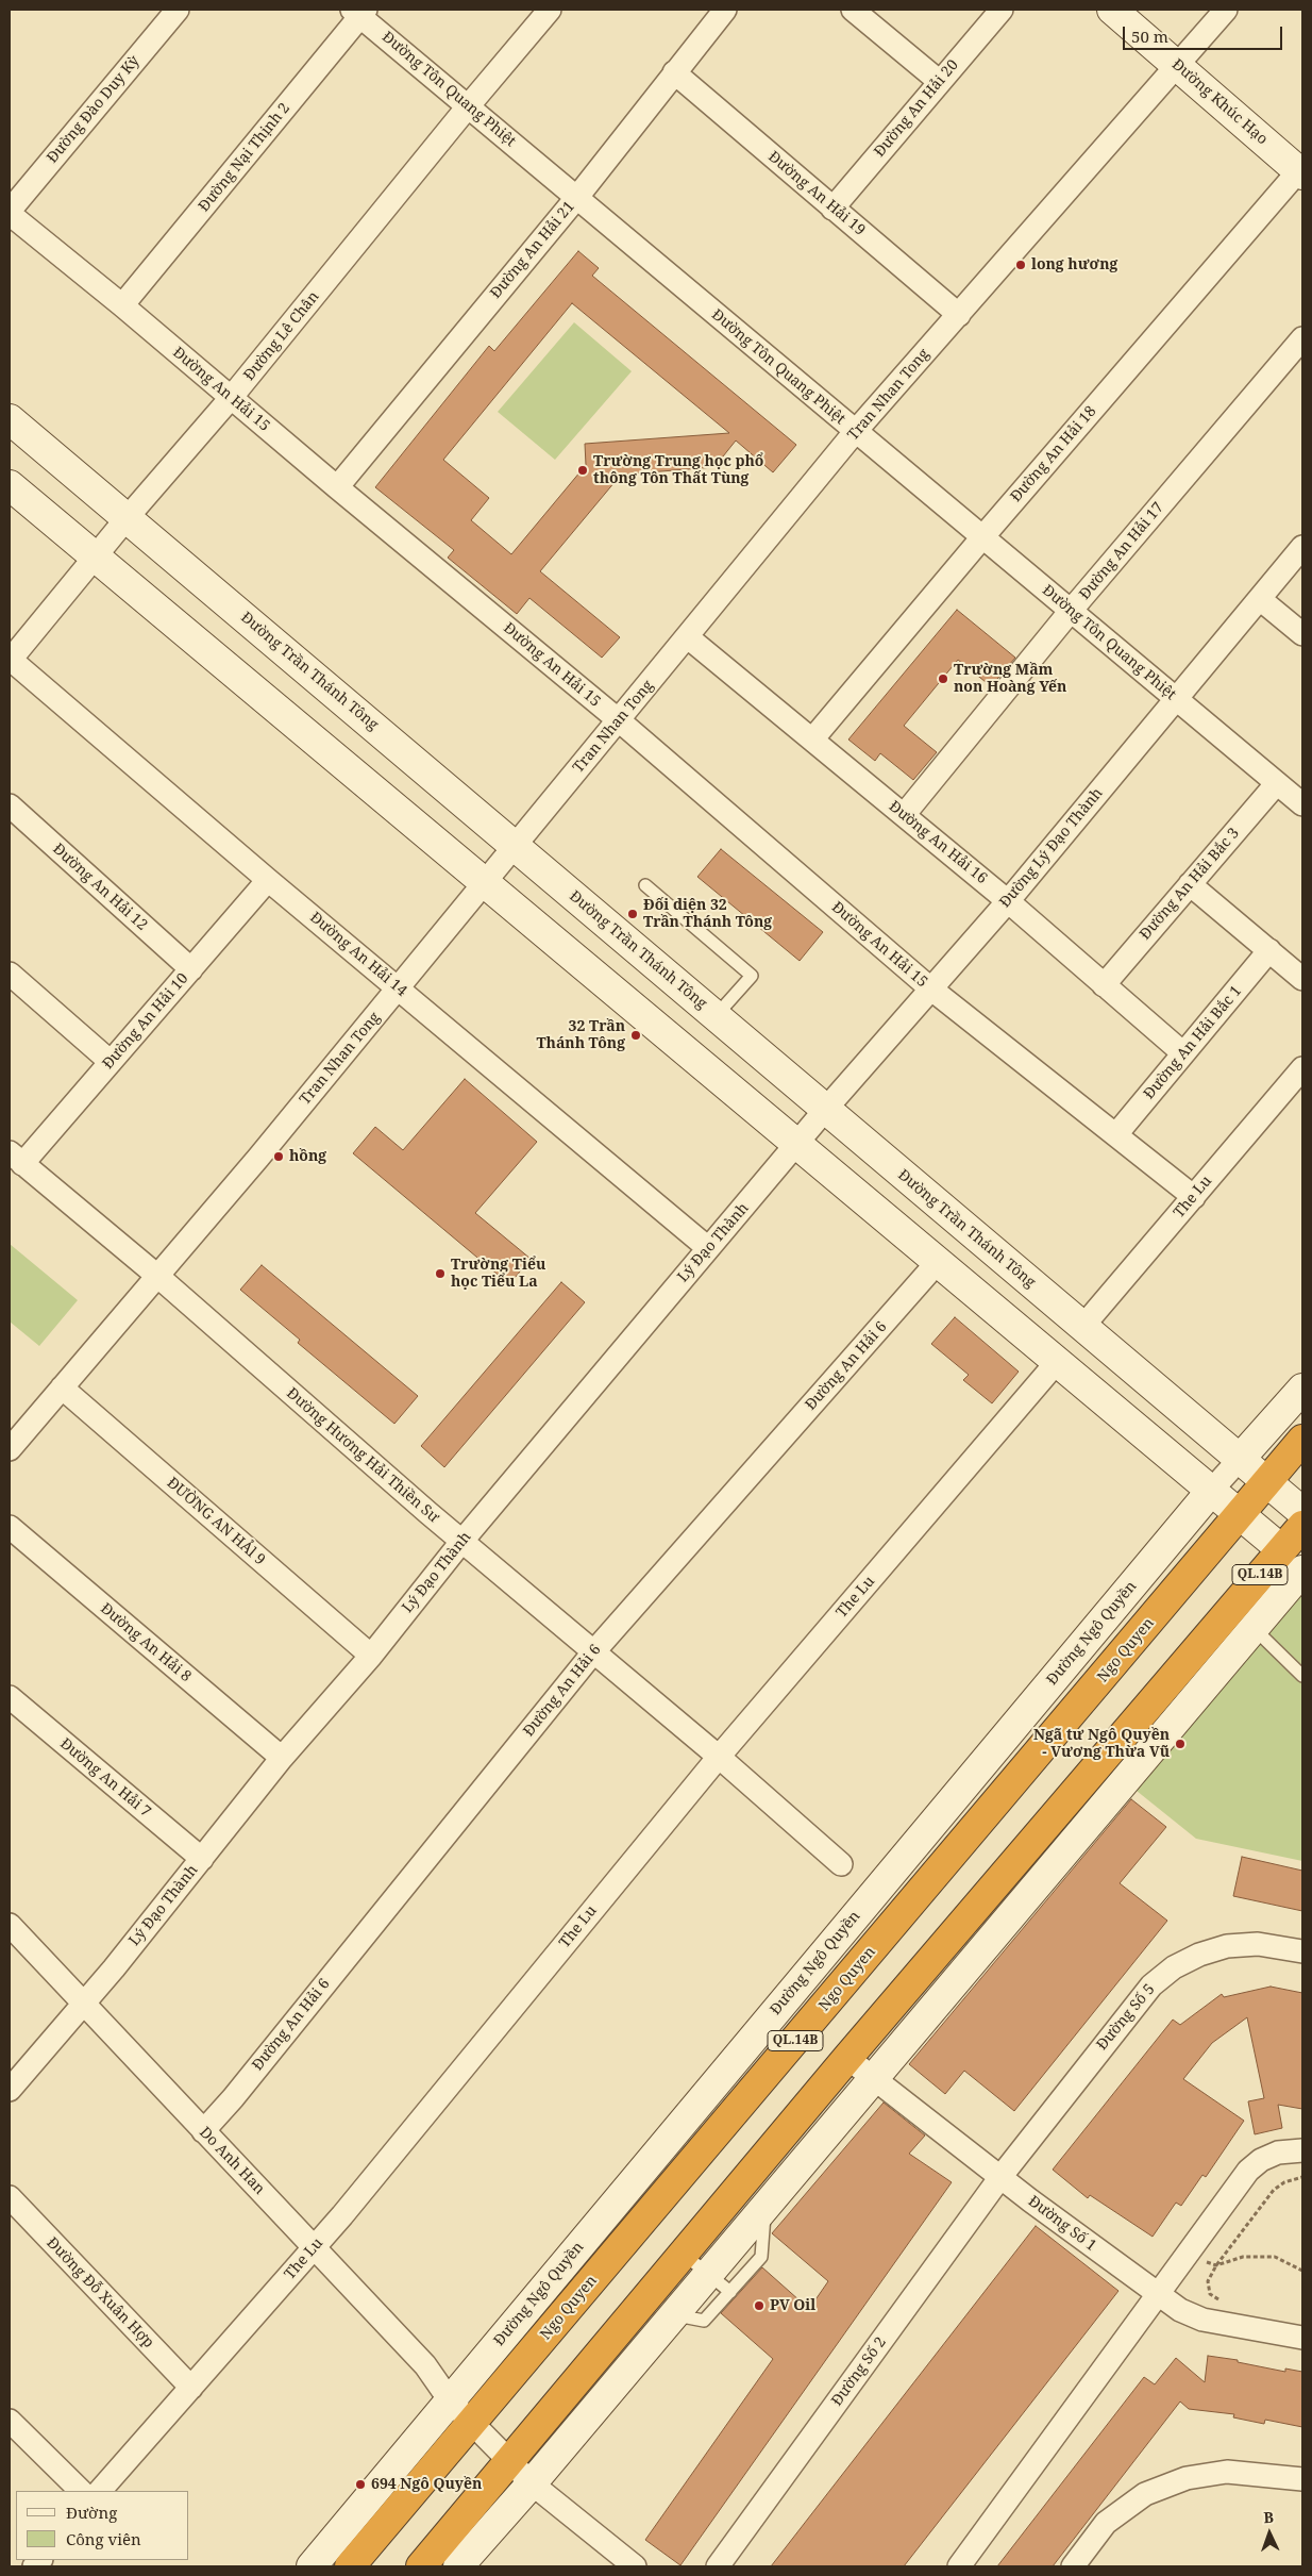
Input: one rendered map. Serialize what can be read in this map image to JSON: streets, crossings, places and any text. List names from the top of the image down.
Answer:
{
  "streets": {
    "highway": ["QL.14B", "Ngo Quyen"],
    "main road": ["Đường Khúc Hạo", "Đường Trần Thánh Tông", "Đường Ngô Quyền"],
    "street": [
      "Đường Tôn Quang Phiệt",
      "Đường An Hải 20",
      "Đường Đào Duy Kỳ",
      "Đường Nại Thịnh 2",
      "Đường An Hải 19",
      "Đường An Hải 21",
      "Đường Lê Chân",
      "Đường An Hải 15",
      "Tran Nhan Tong",
      "Đường An Hải 18",
      "Đường An Hải 17",
      "Đường An Hải 16",
      "Đường Lý Đạo Thành",
      "Đường An Hải Bắc 3",
      "Đường An Hải 12",
      "Đường An Hải 14",
      "Đường An Hải 10",
      "Đường An Hải Bắc 1",
      "The Lu",
      "Lý Đạo Thành",
      "Đường An Hải 6",
      "Đường Hương Hải Thiền Sư",
      "ĐƯỜNG AN HẢl 9",
      "Đường An Hải 8",
      "Đường An Hải 7",
      "Đường Số 5",
      "Do Anh Han",
      "Đường Số 1",
      "Đường Đỗ Xuân Hợp",
      "Đường Số 2"
    ]
  },
  "crossings": [
    ["Đường Tôn Quang Phiệt", "Đường Nại Thịnh 2"],
    ["Đường Tôn Quang Phiệt", "Đường An Hải 21"],
    ["Đường Tôn Quang Phiệt", "Đường Lê Chân"],
    ["Đường Tôn Quang Phiệt", "Tran Nhan Tong"],
    ["Đường Tôn Quang Phiệt", "Đường An Hải 18"],
    ["Đường Tôn Quang Phiệt", "Đường An Hải 17"],
    ["Đường Tôn Quang Phiệt", "Đường Lý Đạo Thành"],
    ["Đường Tôn Quang Phiệt", "Đường An Hải Bắc 3"],
    ["Đường Khúc Hạo", "Tran Nhan Tong"],
    ["Đường Khúc Hạo", "Đường An Hải 18"],
    ["Đường An Hải 20", "Đường An Hải 19"],
    ["Đường Đào Duy Kỳ", "Đường An Hải 15"],
    ["Đường Nại Thịnh 2", "Đường An Hải 15"],
    ["Đường An Hải 19", "Đường An Hải 21"],
    ["Đường An Hải 19", "Tran Nhan Tong"],
    ["Đường An Hải 21", "Đường An Hải 15"],
    ["Đường Lê Chân", "Đường An Hải 15"],
    ["Đường Lê Chân", "Đường Trần Thánh Tông"],
    ["Đường Lê Chân", "Đường An Hải 14"],
    ["Đường An Hải 15", "Tran Nhan Tong"],
    ["Đường An Hải 15", "Đường Lý Đạo Thành"],
    ["Đường An Hải 15", "Đường An Hải Bắc 1"],
    ["Đường An Hải 15", "The Lu"],
    ["Tran Nhan Tong", "Đường Trần Thánh Tông"],
    ["Tran Nhan Tong", "Đường An Hải 16"],
    ["Tran Nhan Tong", "Đường An Hải 14"],
    ["Tran Nhan Tong", "Đường Hương Hải Thiền Sư"],
    ["Tran Nhan Tong", "ĐƯỜNG AN HẢl 9"],
    ["Đường An Hải 18", "Đường An Hải 16"],
    ["Đường An Hải 17", "Đường An Hải 16"],
    ["Đường Trần Thánh Tông", "Đường Lý Đạo Thành"],
    ["Đường Trần Thánh Tông", "The Lu"],
    ["Đường Trần Thánh Tông", "Đường Ngô Quyền"],
    ["Đường Trần Thánh Tông", "Ngo Quyen"],
    ["Đường An Hải 16", "Đường Lý Đạo Thành"],
    ["Đường An Hải 16", "Đường An Hải Bắc 3"],
    ["Đường An Hải 16", "Đường An Hải Bắc 1"],
    ["Đường Lý Đạo Thành", "Lý Đạo Thành"],
    ["Đường An Hải 12", "Đường An Hải 10"],
    ["Đường An Hải 14", "Đường An Hải 10"],
    ["Đường An Hải 14", "Lý Đạo Thành"],
    ["Đường An Hải 10", "Đường Hương Hải Thiền Sư"],
    ["The Lu", "Đường Hương Hải Thiền Sư"],
    ["The Lu", "Do Anh Han"],
    ["The Lu", "Đường Đỗ Xuân Hợp"],
    ["Lý Đạo Thành", "Đường Hương Hải Thiền Sư"],
    ["Lý Đạo Thành", "ĐƯỜNG AN HẢl 9"],
    ["Lý Đạo Thành", "Đường An Hải 8"],
    ["Lý Đạo Thành", "Đường An Hải 7"],
    ["Lý Đạo Thành", "Do Anh Han"],
    ["Đường An Hải 6", "Đường Hương Hải Thiền Sư"],
    ["Đường An Hải 6", "Do Anh Han"],
    ["QL.14B", "Do Anh Han"],
    ["QL.14B", "Đường Số 1"],
    ["Đường Ngô Quyền", "Do Anh Han"],
    ["Ngo Quyen", "Do Anh Han"],
    ["Đường Số 5", "Đường Số 1"],
    ["Đường Số 5", "Đường Số 2"],
    ["Đường Số 1", "Đường Số 2"]
  ],
  "places": [
    "long hương",
    "Trường Trung học phổ thông Tôn Thất Tùng",
    "Trường Mầm non Hoàng Yến",
    "Đối diện 32 Trần Thánh Tông",
    "32 Trần Thánh Tông",
    "hồng",
    "Trường Tiểu học Tiểu La",
    "Ngã tư Ngô Quyền - Vương Thừa Vũ",
    "PV Oil",
    "694 Ngô Quyền"
  ],
  "legend": ["Đường", "Công viên"],
  "scale_bar": "50 m",
  "north": "top"
}
